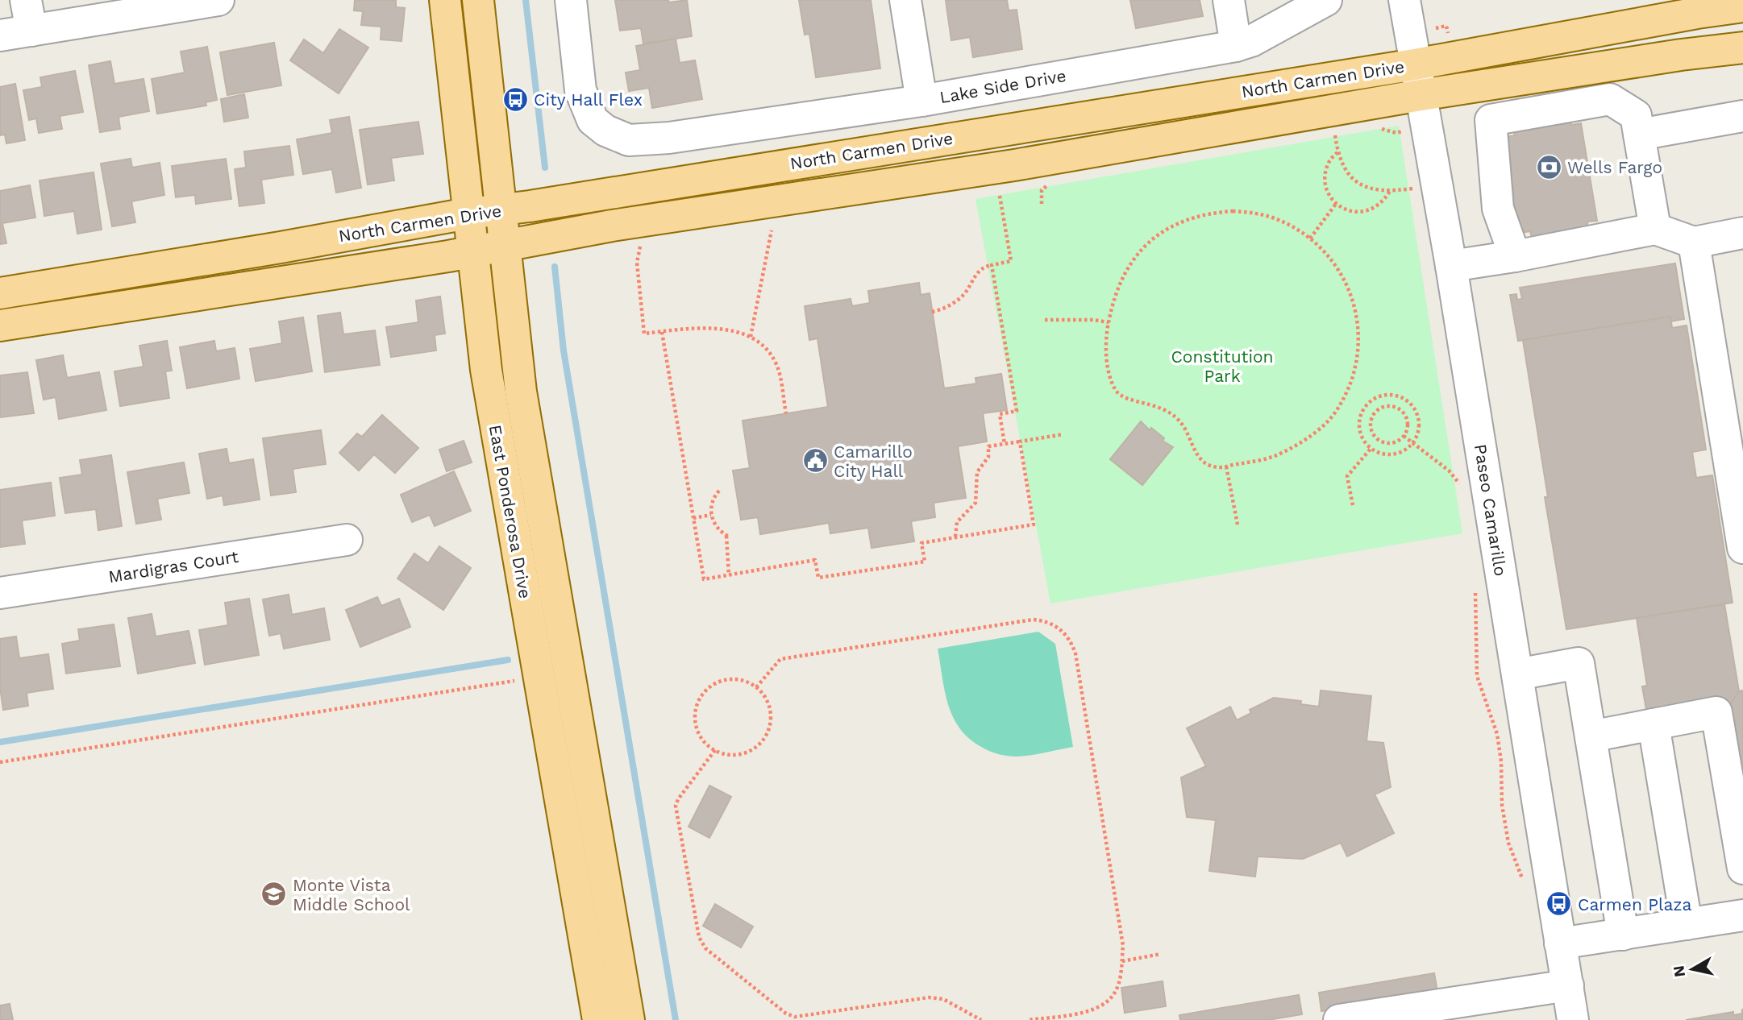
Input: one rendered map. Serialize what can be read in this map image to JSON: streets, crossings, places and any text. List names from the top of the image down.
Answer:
{
  "streets": {
    "main road": ["North Carmen Drive", "East Ponderosa Drive"],
    "street": ["Lake Side Drive", "Paseo Camarillo", "Mardigras Court"]
  },
  "crossings": [
    ["North Carmen Drive", "Paseo Camarillo"],
    ["North Carmen Drive", "East Ponderosa Drive"]
  ],
  "parks": ["Constitution Park"],
  "places": {
    "bus stop": ["City Hall Flex", "Carmen Plaza"],
    "bank": ["Wells Fargo"],
    "public building": ["Camarillo City Hall"],
    "school or university": ["Monte Vista Middle School"]
  },
  "north": "left"
}
